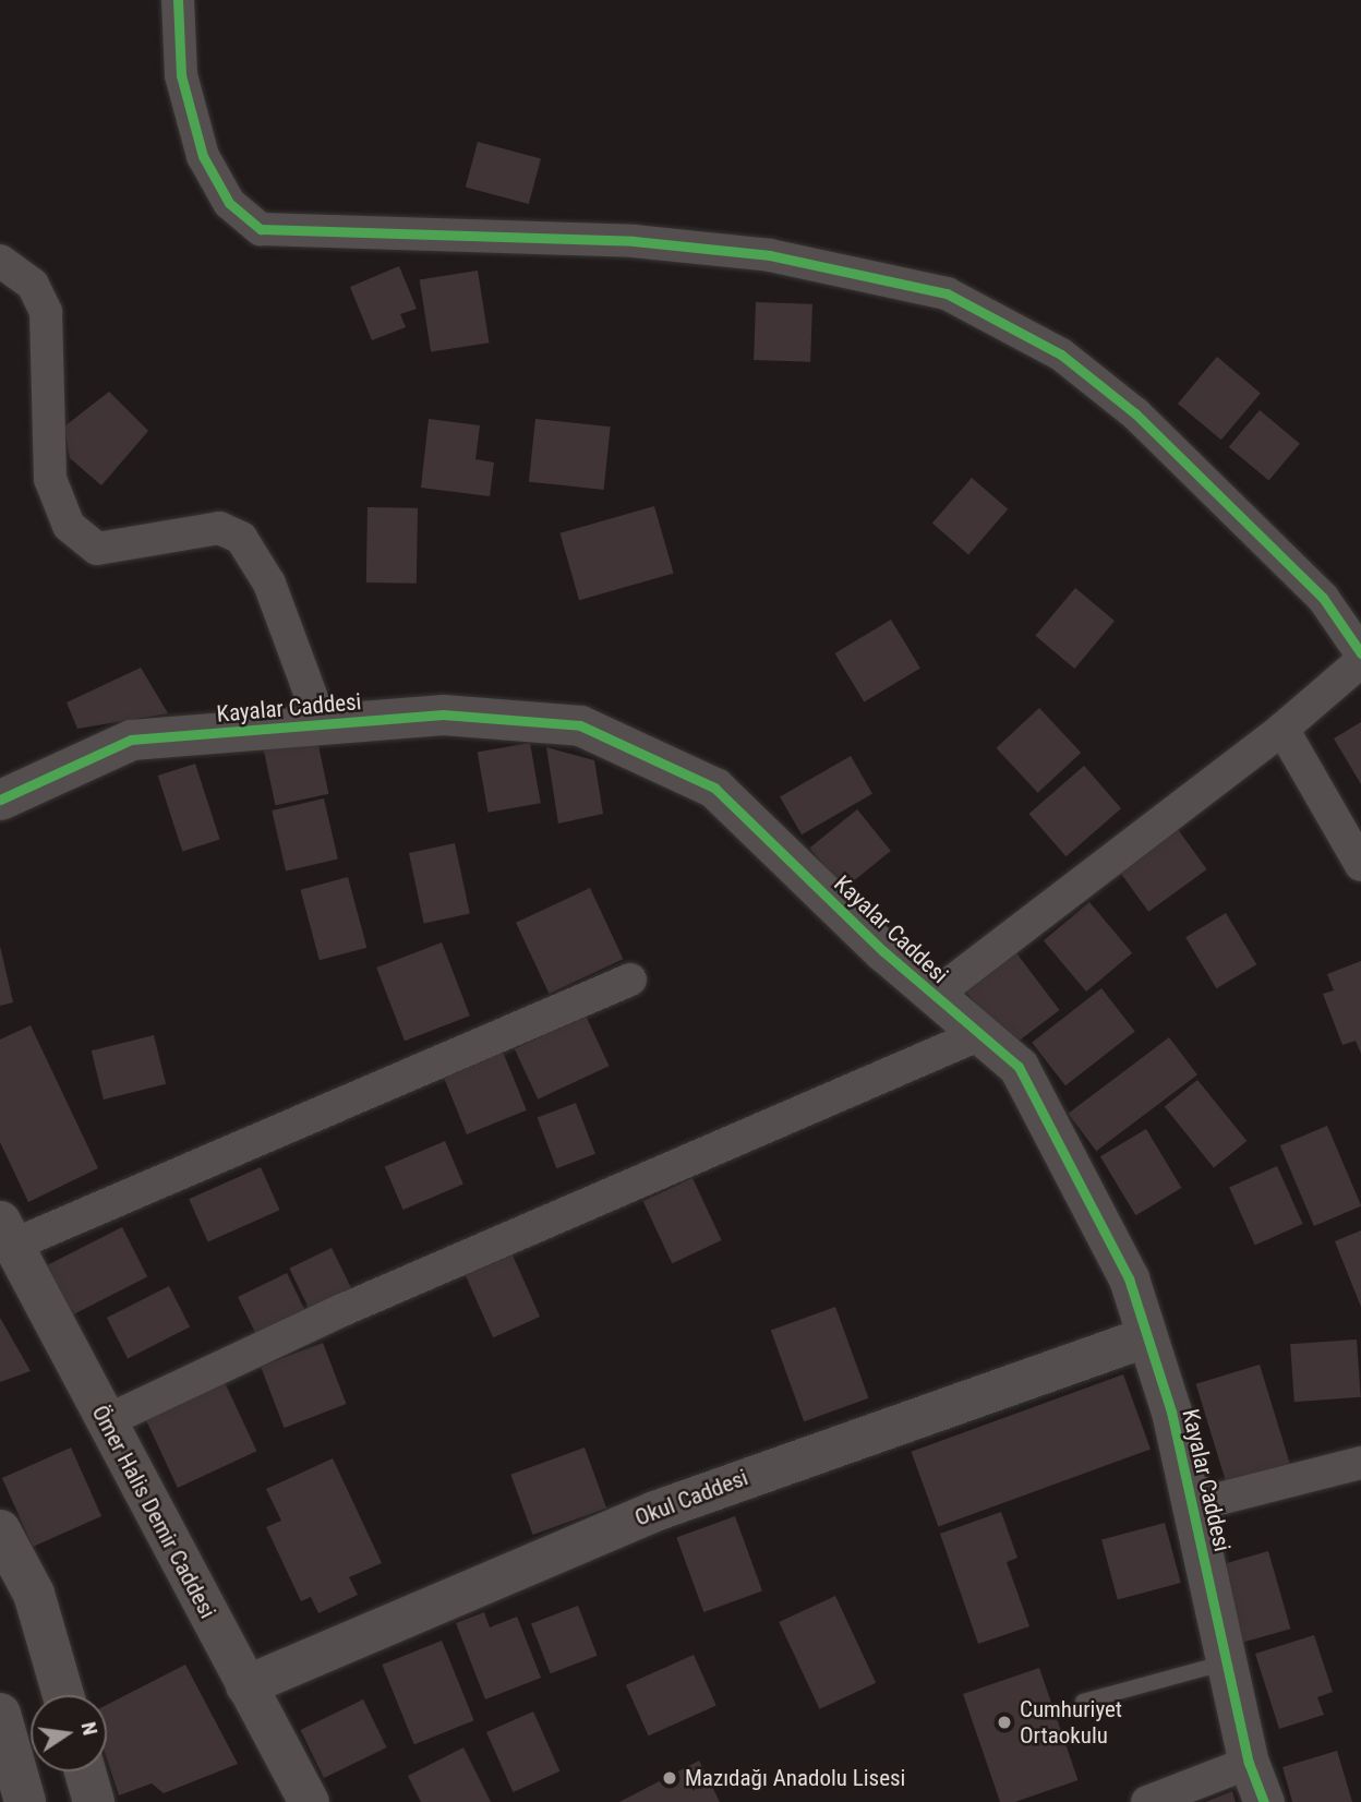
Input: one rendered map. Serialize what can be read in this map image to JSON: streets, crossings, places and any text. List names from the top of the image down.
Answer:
{
  "streets": {
    "street": ["Kayalar Caddesi", "Okul Caddesi", "Ömer Halis Demir Caddesi"]
  },
  "crossings": [
    ["Kayalar Caddesi", "Okul Caddesi"],
    ["Okul Caddesi", "Ömer Halis Demir Caddesi"]
  ],
  "places": ["Cumhuriyet Ortaokulu", "Mazıdağı Anadolu Lisesi"],
  "north": "right"
}
